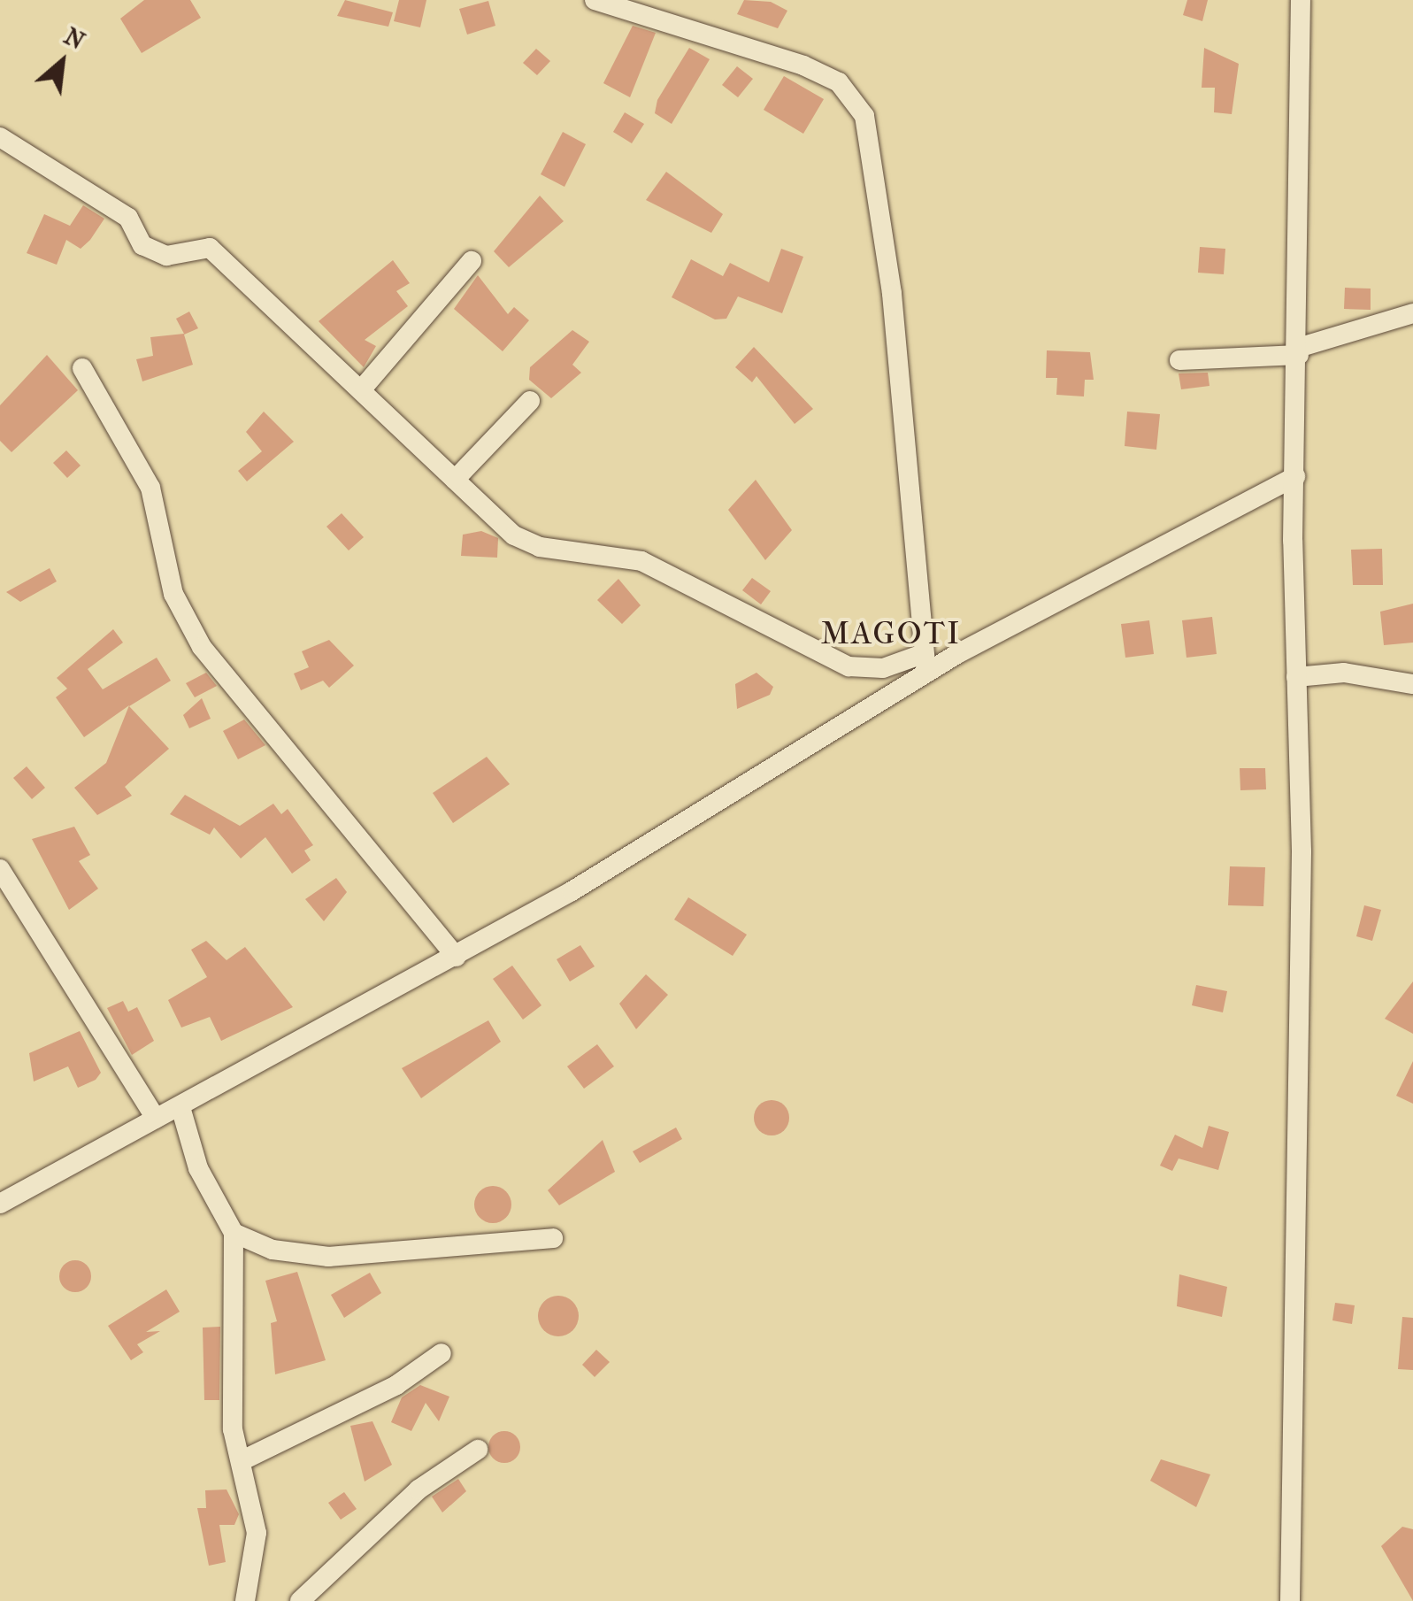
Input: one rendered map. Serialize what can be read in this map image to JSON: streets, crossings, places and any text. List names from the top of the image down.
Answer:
{
  "districts": ["MAGOTI"],
  "north": "top right"
}
